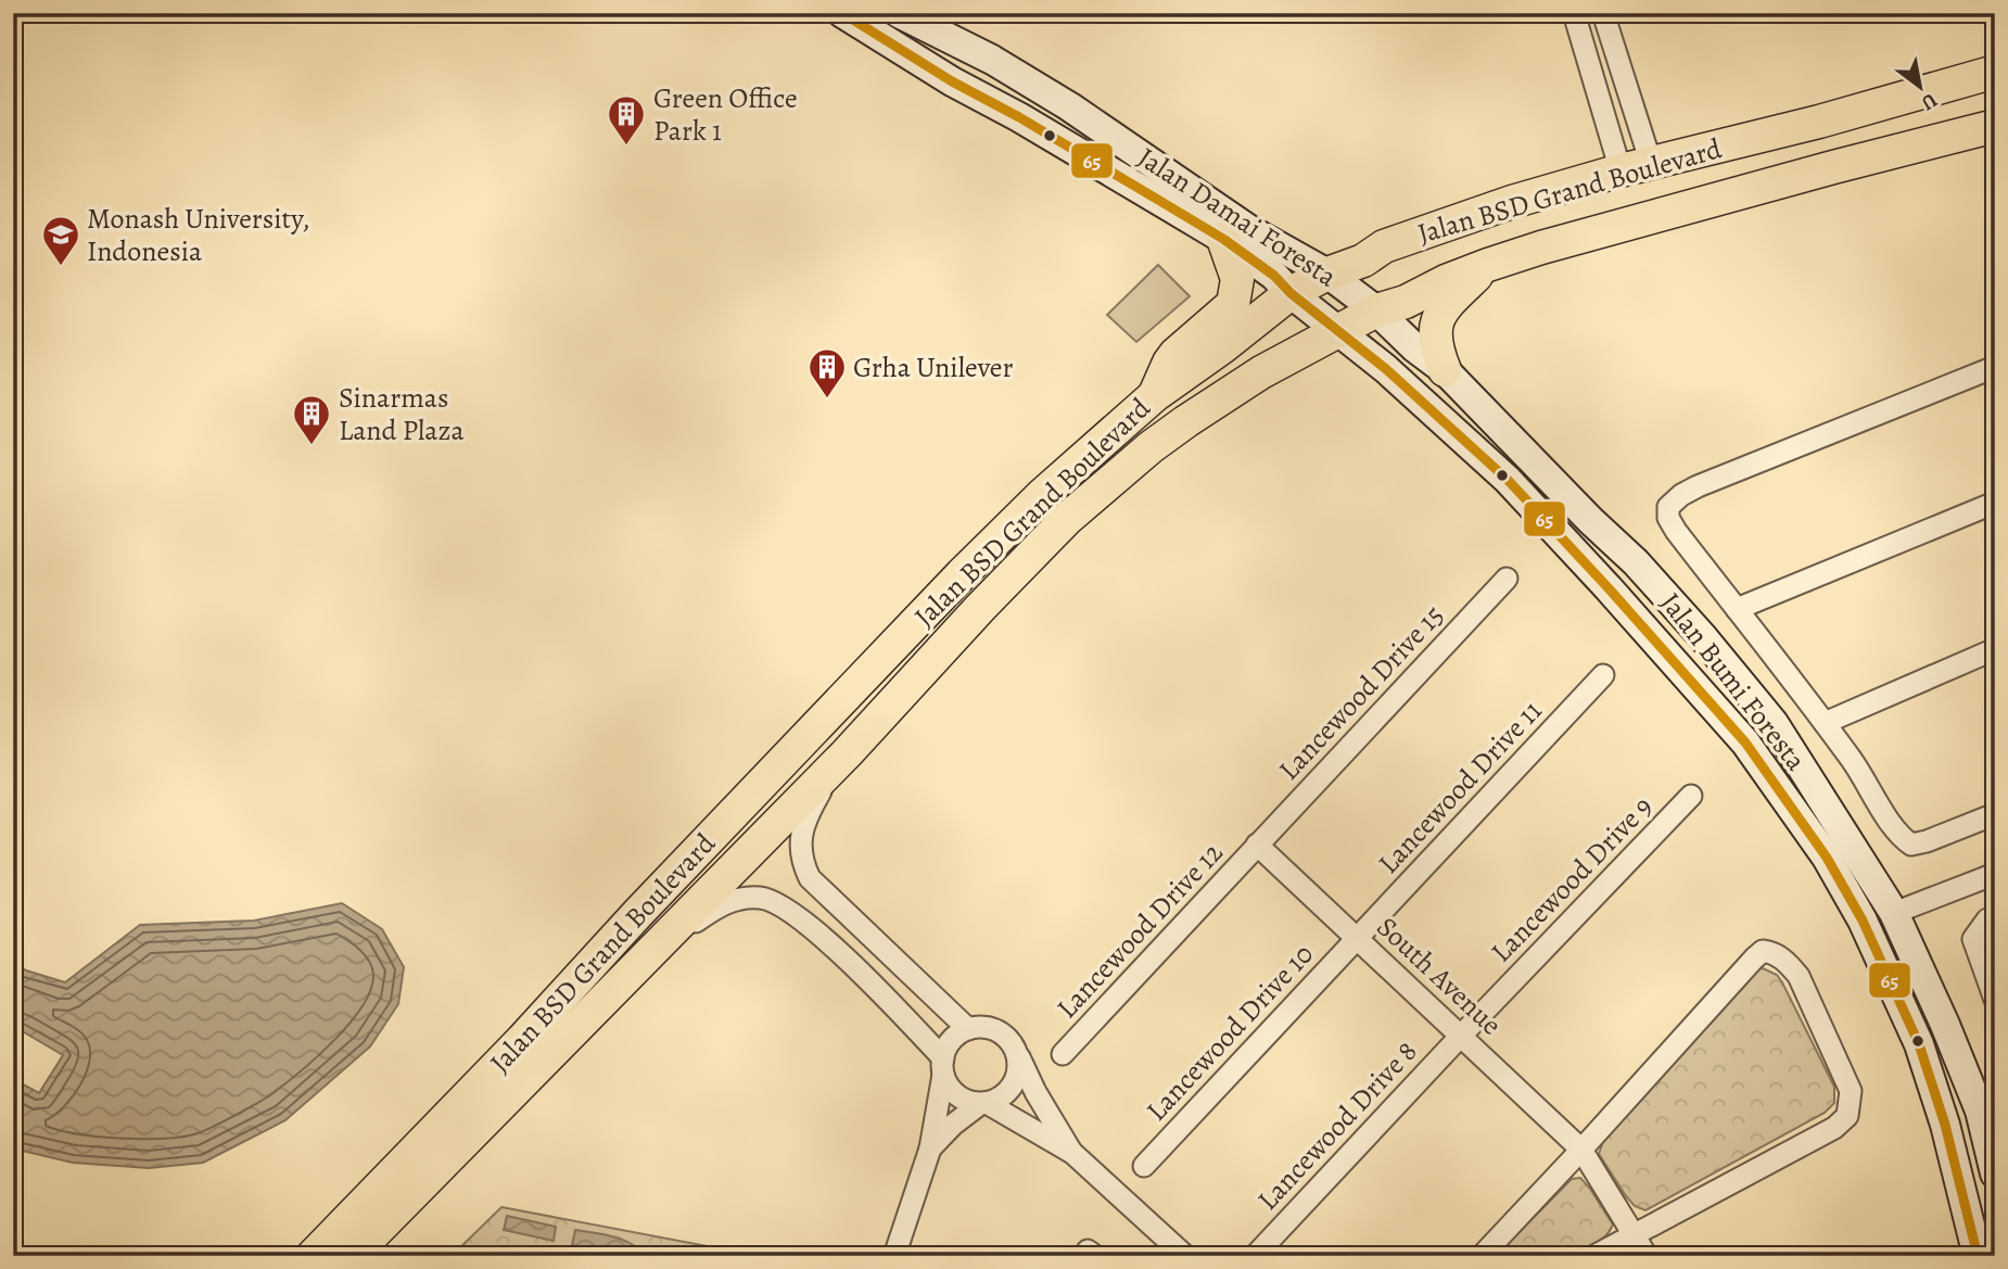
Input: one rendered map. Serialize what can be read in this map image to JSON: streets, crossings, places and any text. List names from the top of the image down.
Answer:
{
  "streets": {
    "main road": ["Jalan BSD Grand Boulevard", "Jalan Damai Foresta", "Jalan Bumi Foresta"],
    "street": [
      "Lancewood Drive 15",
      "Lancewood Drive 11",
      "Lancewood Drive 9",
      "Lancewood Drive 12",
      "South Avenue",
      "Lancewood Drive 10",
      "Lancewood Drive 8"
    ]
  },
  "crossings": [
    ["Jalan BSD Grand Boulevard", "Jalan Damai Foresta"],
    ["Jalan BSD Grand Boulevard", "Jalan Bumi Foresta"],
    ["Jalan Damai Foresta", "Jalan Bumi Foresta"],
    ["Lancewood Drive 15", "Lancewood Drive 12"],
    ["Lancewood Drive 15", "South Avenue"],
    ["Lancewood Drive 11", "South Avenue"],
    ["Lancewood Drive 11", "Lancewood Drive 10"],
    ["Lancewood Drive 9", "South Avenue"],
    ["Lancewood Drive 9", "Lancewood Drive 8"],
    ["Lancewood Drive 12", "South Avenue"],
    ["South Avenue", "Lancewood Drive 10"],
    ["South Avenue", "Lancewood Drive 8"]
  ],
  "places": {
    "building": ["Green Office Park 1", "Grha Unilever", "Sinarmas Land Plaza"],
    "school or university": ["Monash University, Indonesia"]
  },
  "lines": ["transit line 65"],
  "north": "bottom right"
}
